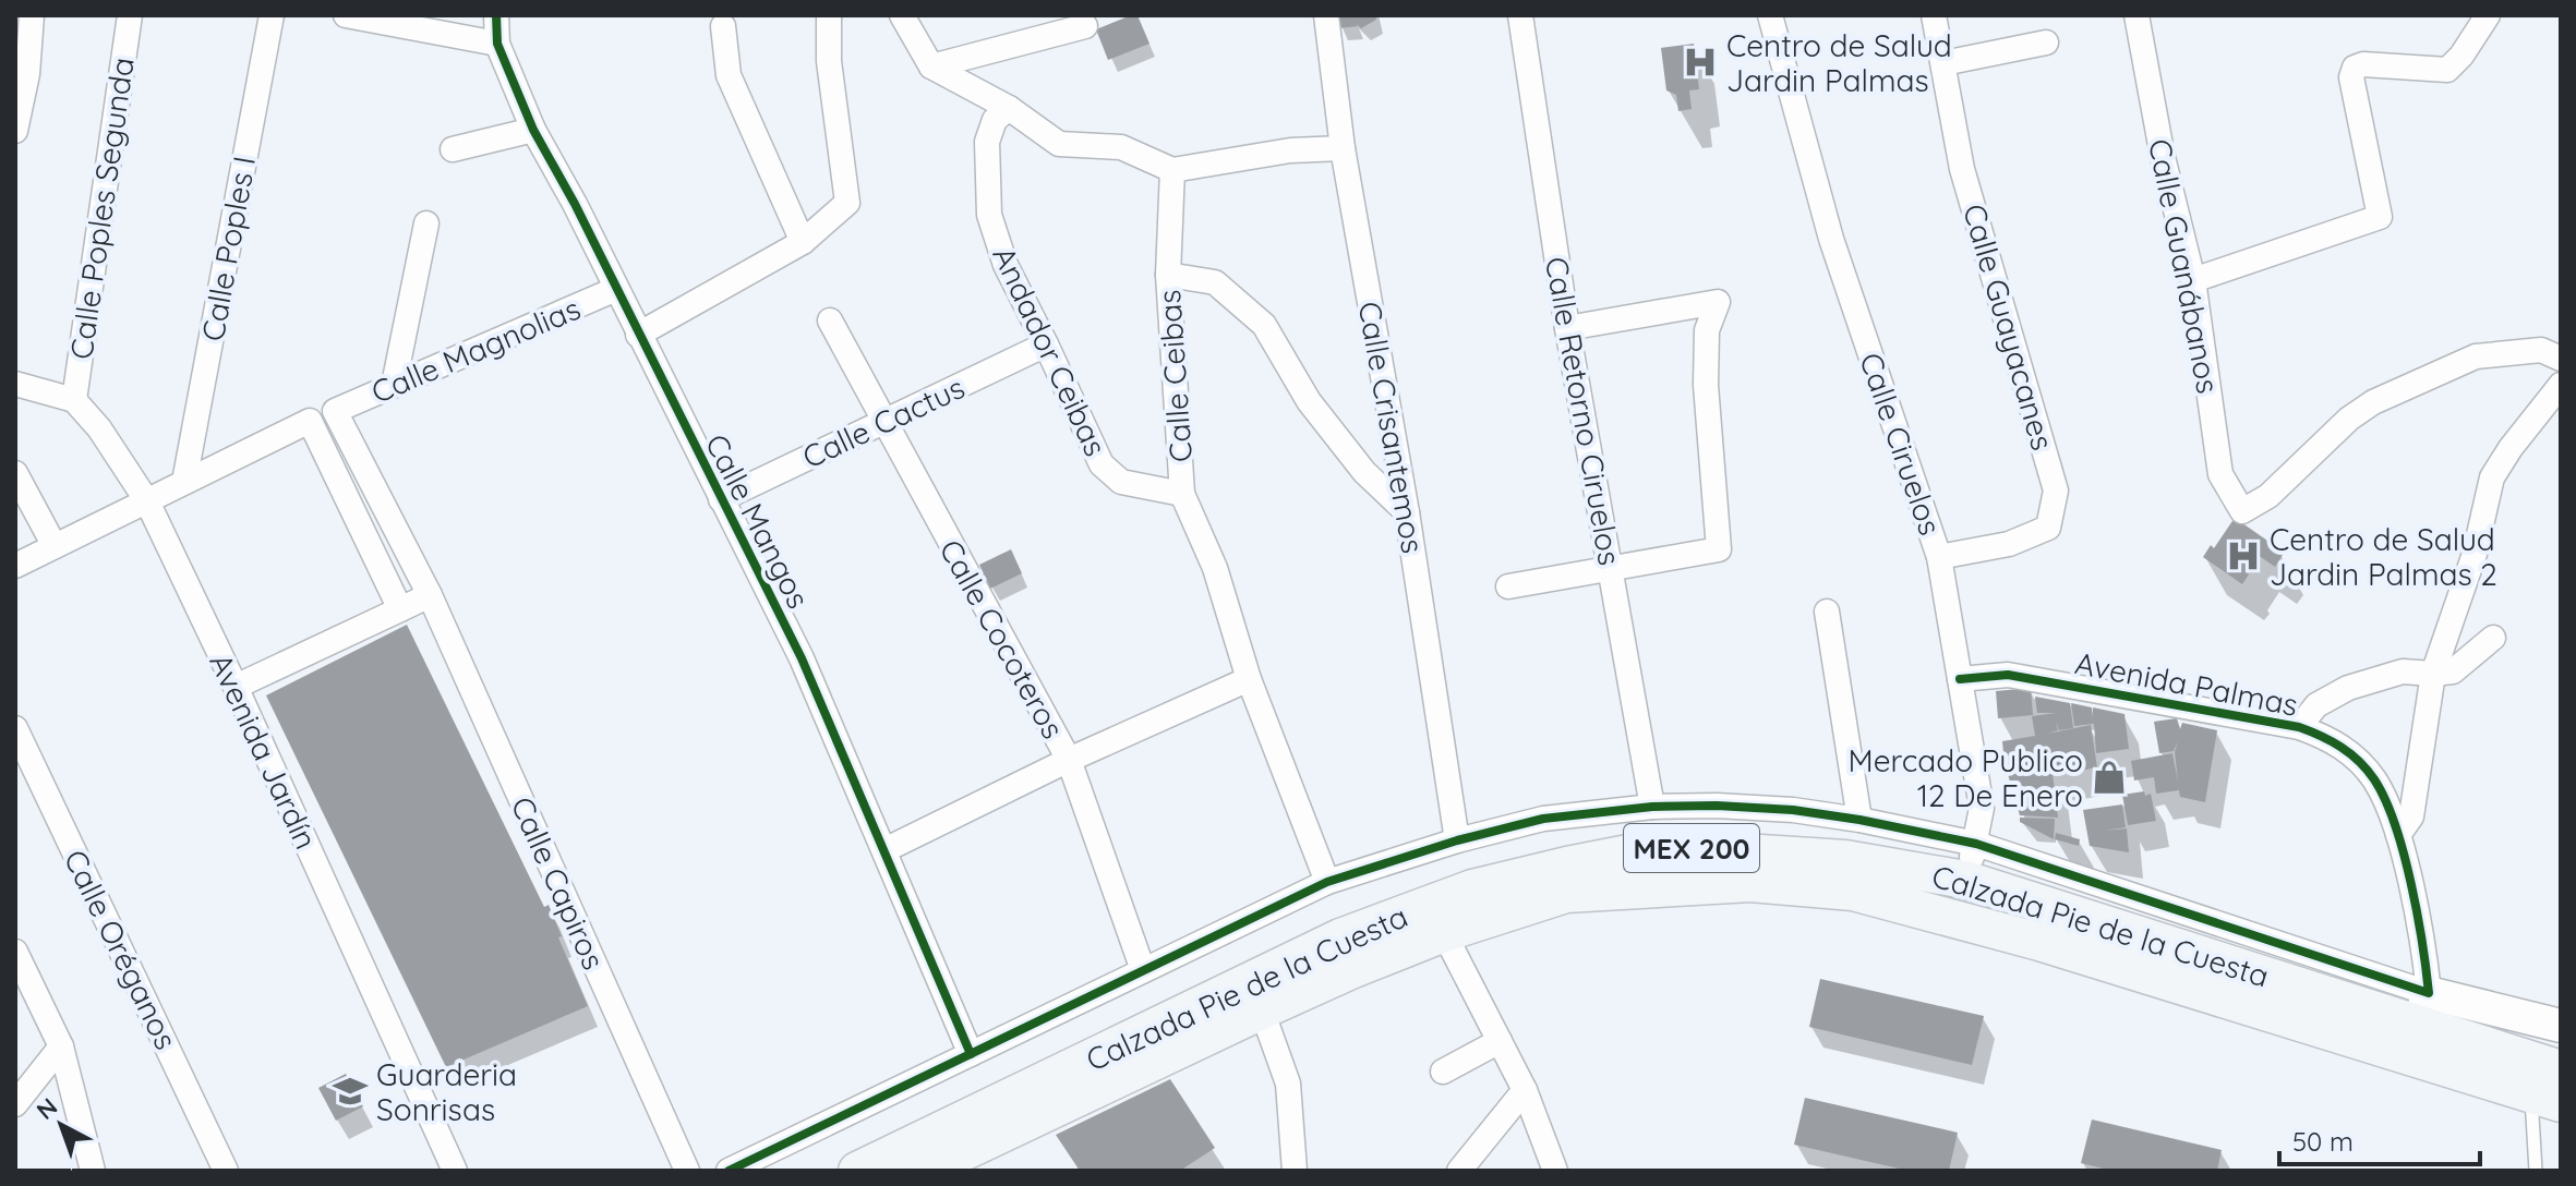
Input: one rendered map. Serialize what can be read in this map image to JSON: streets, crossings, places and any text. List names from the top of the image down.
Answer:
{
  "streets": {
    "main road": ["MEX 200", "Calzada Pie de la Cuesta"],
    "street": [
      "Calle Poples Segunda",
      "Calle Poples I",
      "Calle Guanábanos",
      "Calle Guayacanes",
      "Calle Magnolias",
      "Andador Ceibas",
      "Calle Ceibas",
      "Calle Retorno Ciruelos",
      "Calle Cactus",
      "Calle Crisantemos",
      "Calle Ciruelos",
      "Calle Mangos",
      "Calle Cocoteros",
      "Avenida Palmas",
      "Avenida Jardín",
      "Calle Capiros",
      "Calle Oréganos"
    ]
  },
  "crossings": [
    ["Calle Poples Segunda", "Avenida Jardín"],
    ["Calle Guayacanes", "Calle Ciruelos"],
    ["Calle Magnolias", "Calle Mangos"],
    ["Calle Magnolias", "Calle Capiros"],
    ["Andador Ceibas", "Calle Ceibas"],
    ["Andador Ceibas", "Calle Cactus"],
    ["Calle Cactus", "Calle Mangos"],
    ["Calle Cactus", "Calle Cocoteros"],
    ["Calle Ciruelos", "Avenida Palmas"],
    ["Calle Ciruelos", "Calzada Pie de la Cuesta"],
    ["Avenida Palmas", "Calzada Pie de la Cuesta"]
  ],
  "places": {
    "hospital": ["Centro de Salud Jardin Palmas", "Centro de Salud Jardin Palmas 2"],
    "shop": ["Mercado Publico 12 De Enero"],
    "school or university": ["Guarderia Sonrisas"]
  },
  "scale_bar": "50 m",
  "north": "top left"
}
